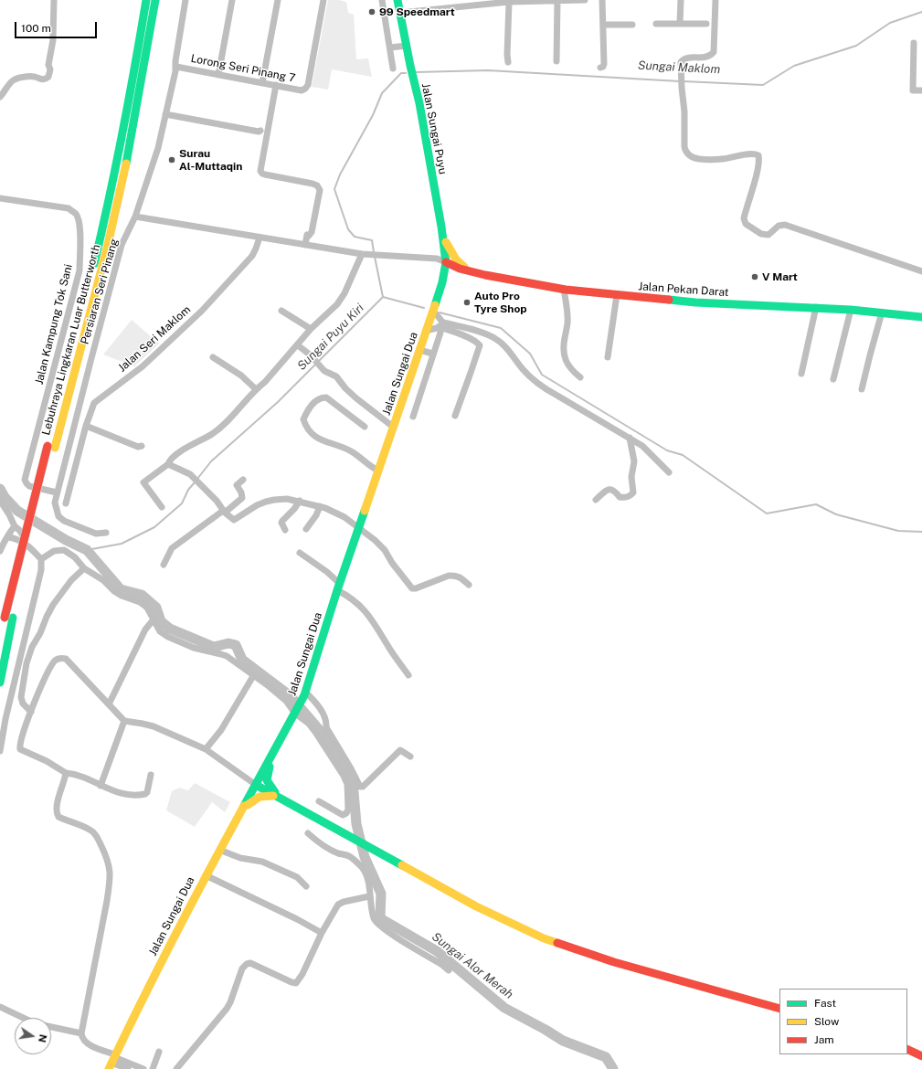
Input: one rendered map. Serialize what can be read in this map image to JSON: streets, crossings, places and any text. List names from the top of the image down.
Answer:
{
  "streets": {
    "main road": [
      "Jalan Sungai Puyu",
      "Jalan Pekan Darat",
      "Lebuhraya Lingkaran Luar Butterworth",
      "Jalan Sungai Dua"
    ],
    "street": [
      "Lorong Seri Pinang 7",
      "Persiaran Seri Pinang",
      "Jalan Kampung Tok Sani",
      "Jalan Seri Maklom"
    ]
  },
  "crossings": [
    ["Lorong Seri Pinang 7", "Persiaran Seri Pinang"],
    ["Jalan Sungai Puyu", "Jalan Pekan Darat"],
    ["Jalan Sungai Puyu", "Jalan Sungai Dua"],
    ["Jalan Pekan Darat", "Jalan Sungai Dua"],
    ["Persiaran Seri Pinang", "Jalan Kampung Tok Sani"]
  ],
  "water": ["Sungai Maklom", "Sungai Puyu Kiri", "Sungai Alor Merah"],
  "places": [
    "99 Speedmart",
    "Surau Al-Muttaqin",
    "V Mart",
    "Auto Pro Tyre Shop"
  ],
  "legend": ["Fast", "Slow", "Jam"],
  "scale_bar": "100 m",
  "north": "right"
}
